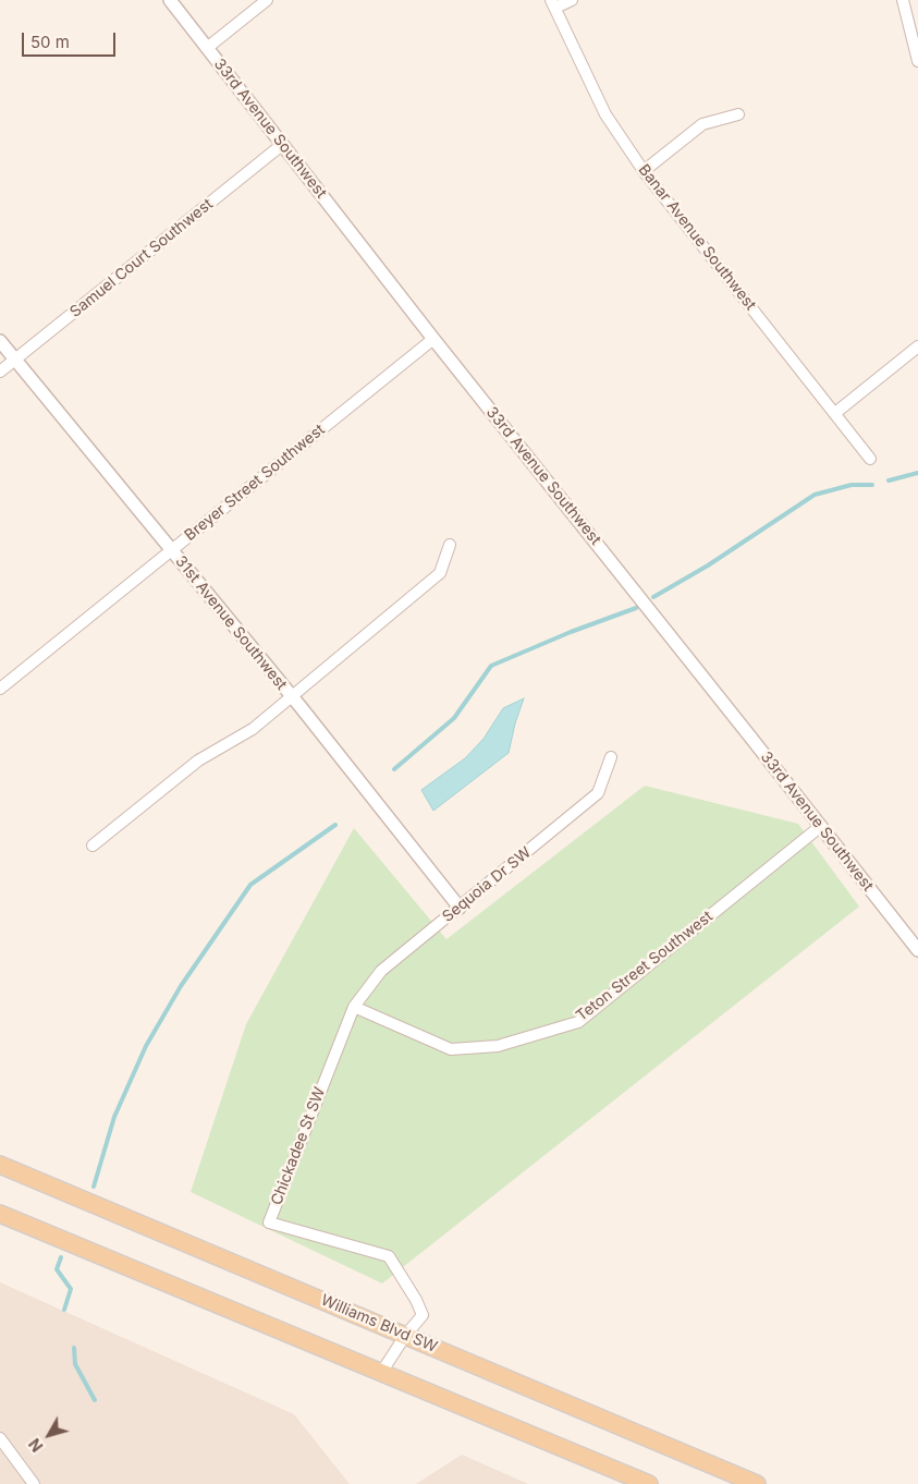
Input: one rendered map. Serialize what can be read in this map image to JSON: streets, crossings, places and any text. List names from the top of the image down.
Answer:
{
  "streets": {
    "main road": ["Williams Blvd SW"],
    "street": [
      "33rd Avenue Southwest",
      "Banar Avenue Southwest",
      "Samuel Court Southwest",
      "Breyer Street Southwest",
      "31st Avenue Southwest",
      "Sequoia Dr SW",
      "Teton Street Southwest",
      "Chickadee St SW"
    ]
  },
  "crossings": [
    ["33rd Avenue Southwest", "Samuel Court Southwest"],
    ["33rd Avenue Southwest", "Breyer Street Southwest"],
    ["33rd Avenue Southwest", "Teton Street Southwest"],
    ["Samuel Court Southwest", "31st Avenue Southwest"],
    ["Breyer Street Southwest", "31st Avenue Southwest"],
    ["31st Avenue Southwest", "Sequoia Dr SW"],
    ["Sequoia Dr SW", "Teton Street Southwest"],
    ["Sequoia Dr SW", "Chickadee St SW"],
    ["Teton Street Southwest", "Chickadee St SW"],
    ["Chickadee St SW", "Williams Blvd SW"]
  ],
  "scale_bar": "50 m",
  "north": "bottom left"
}
